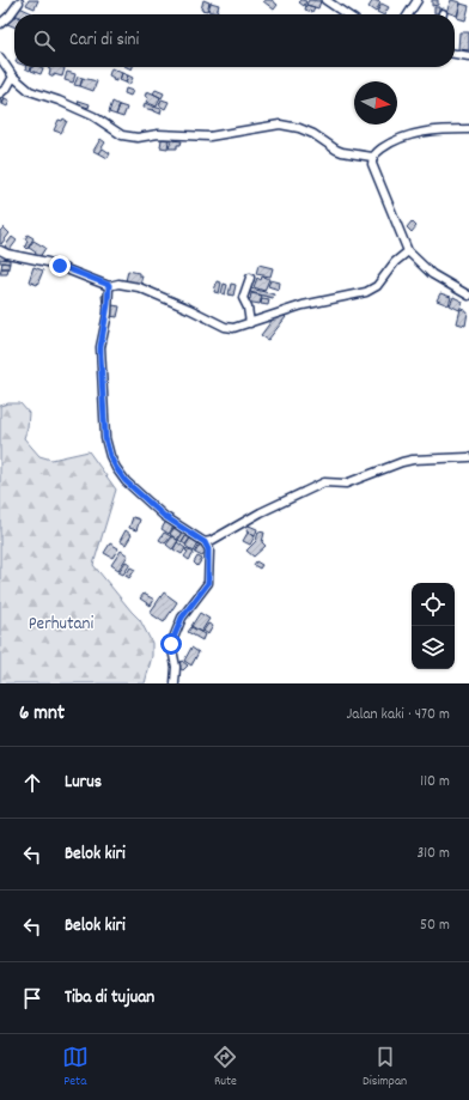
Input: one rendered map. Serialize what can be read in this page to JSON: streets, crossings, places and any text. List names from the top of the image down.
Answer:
{
  "parks": ["Perhutani"],
  "north": "right",
  "page": {
    "search": "Cari di sini",
    "heading": ["6 mnt", "Jalan kaki · 470 m"],
    "list": [
      ["Lurus", "110 m"],
      ["Belok kiri", "310 m"],
      ["Belok kiri", "50 m"],
      "Tiba di tujuan"
    ],
    "nav": ["Peta", "Rute", "Disimpan"]
  }
}
